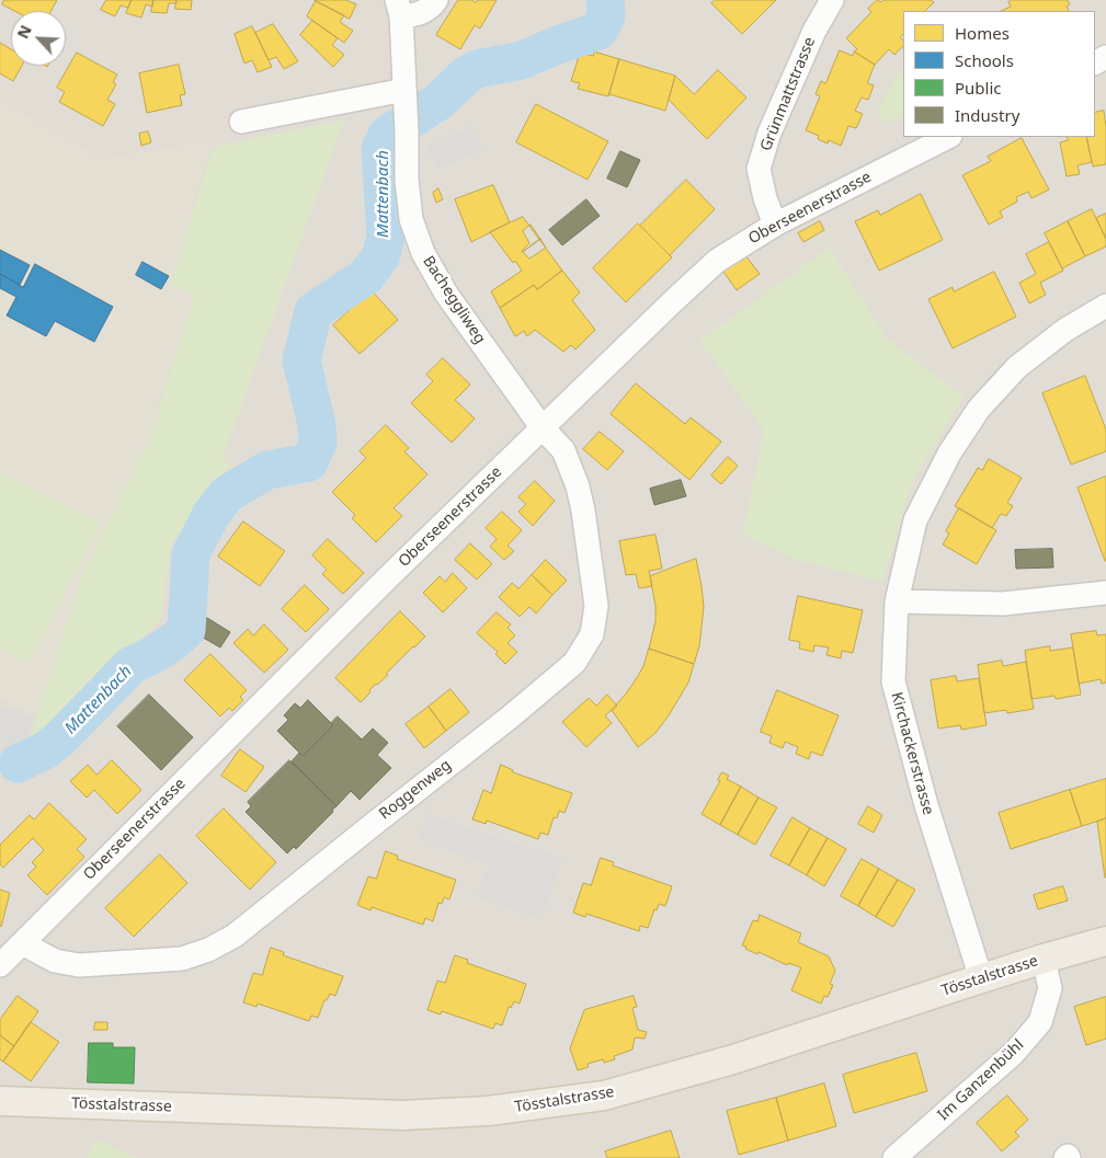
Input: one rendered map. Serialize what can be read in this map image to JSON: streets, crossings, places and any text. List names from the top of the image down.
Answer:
{
  "streets": {
    "main road": ["Tösstalstrasse"],
    "street": [
      "Grünmattstrasse",
      "Oberseenerstrasse",
      "Bacheggliweg",
      "Kirchackerstrasse",
      "Roggenweg",
      "Im Ganzenbühl"
    ]
  },
  "crossings": [
    ["Grünmattstrasse", "Oberseenerstrasse"],
    ["Oberseenerstrasse", "Bacheggliweg"],
    ["Oberseenerstrasse", "Roggenweg"],
    ["Bacheggliweg", "Roggenweg"],
    ["Kirchackerstrasse", "Tösstalstrasse"],
    ["Tösstalstrasse", "Im Ganzenbühl"]
  ],
  "water": ["Mattenbach"],
  "legend": [
    "Homes",
    "Schools",
    "Public",
    "Industry"
  ],
  "north": "top left"
}
